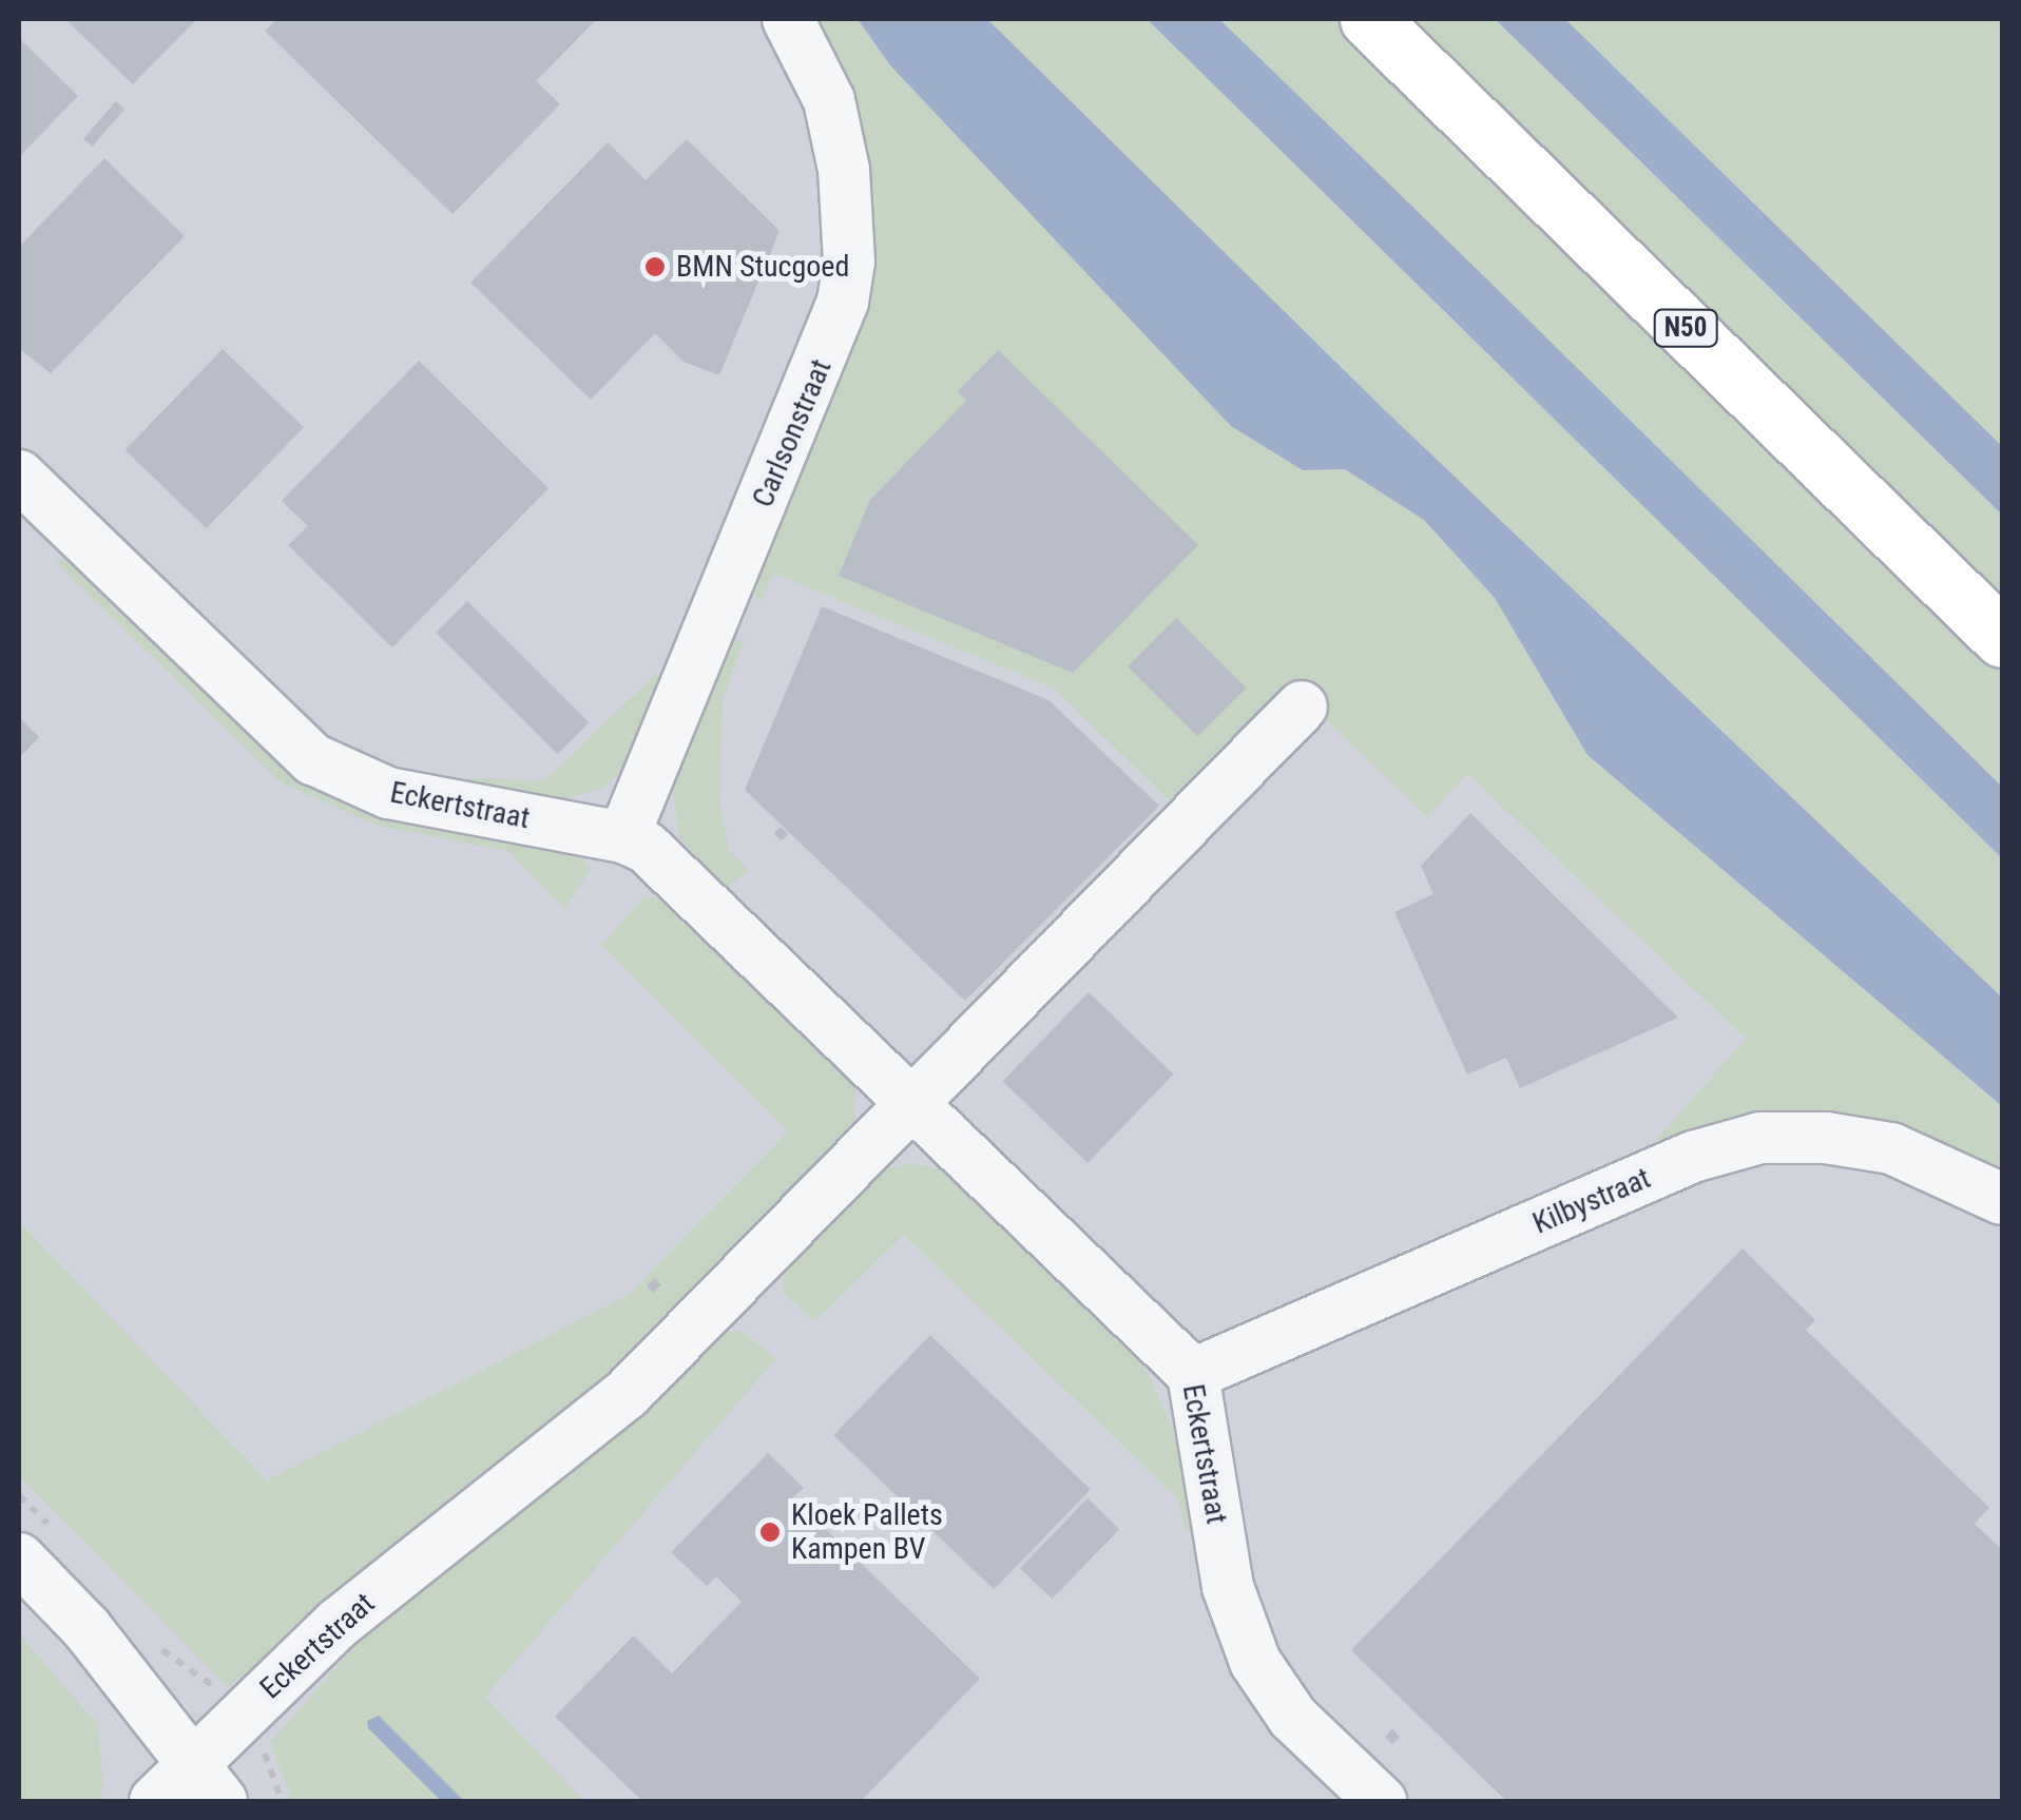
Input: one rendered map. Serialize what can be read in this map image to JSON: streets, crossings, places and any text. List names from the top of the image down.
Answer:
{
  "streets": {
    "highway": ["N50"],
    "street": ["Carlsonstraat", "Eckertstraat", "Kilbystraat"]
  },
  "crossings": [
    ["Carlsonstraat", "Eckertstraat"],
    ["Eckertstraat", "Kilbystraat"]
  ],
  "places": ["BMN Stucgoed", "Kloek Pallets Kampen BV"]
}
